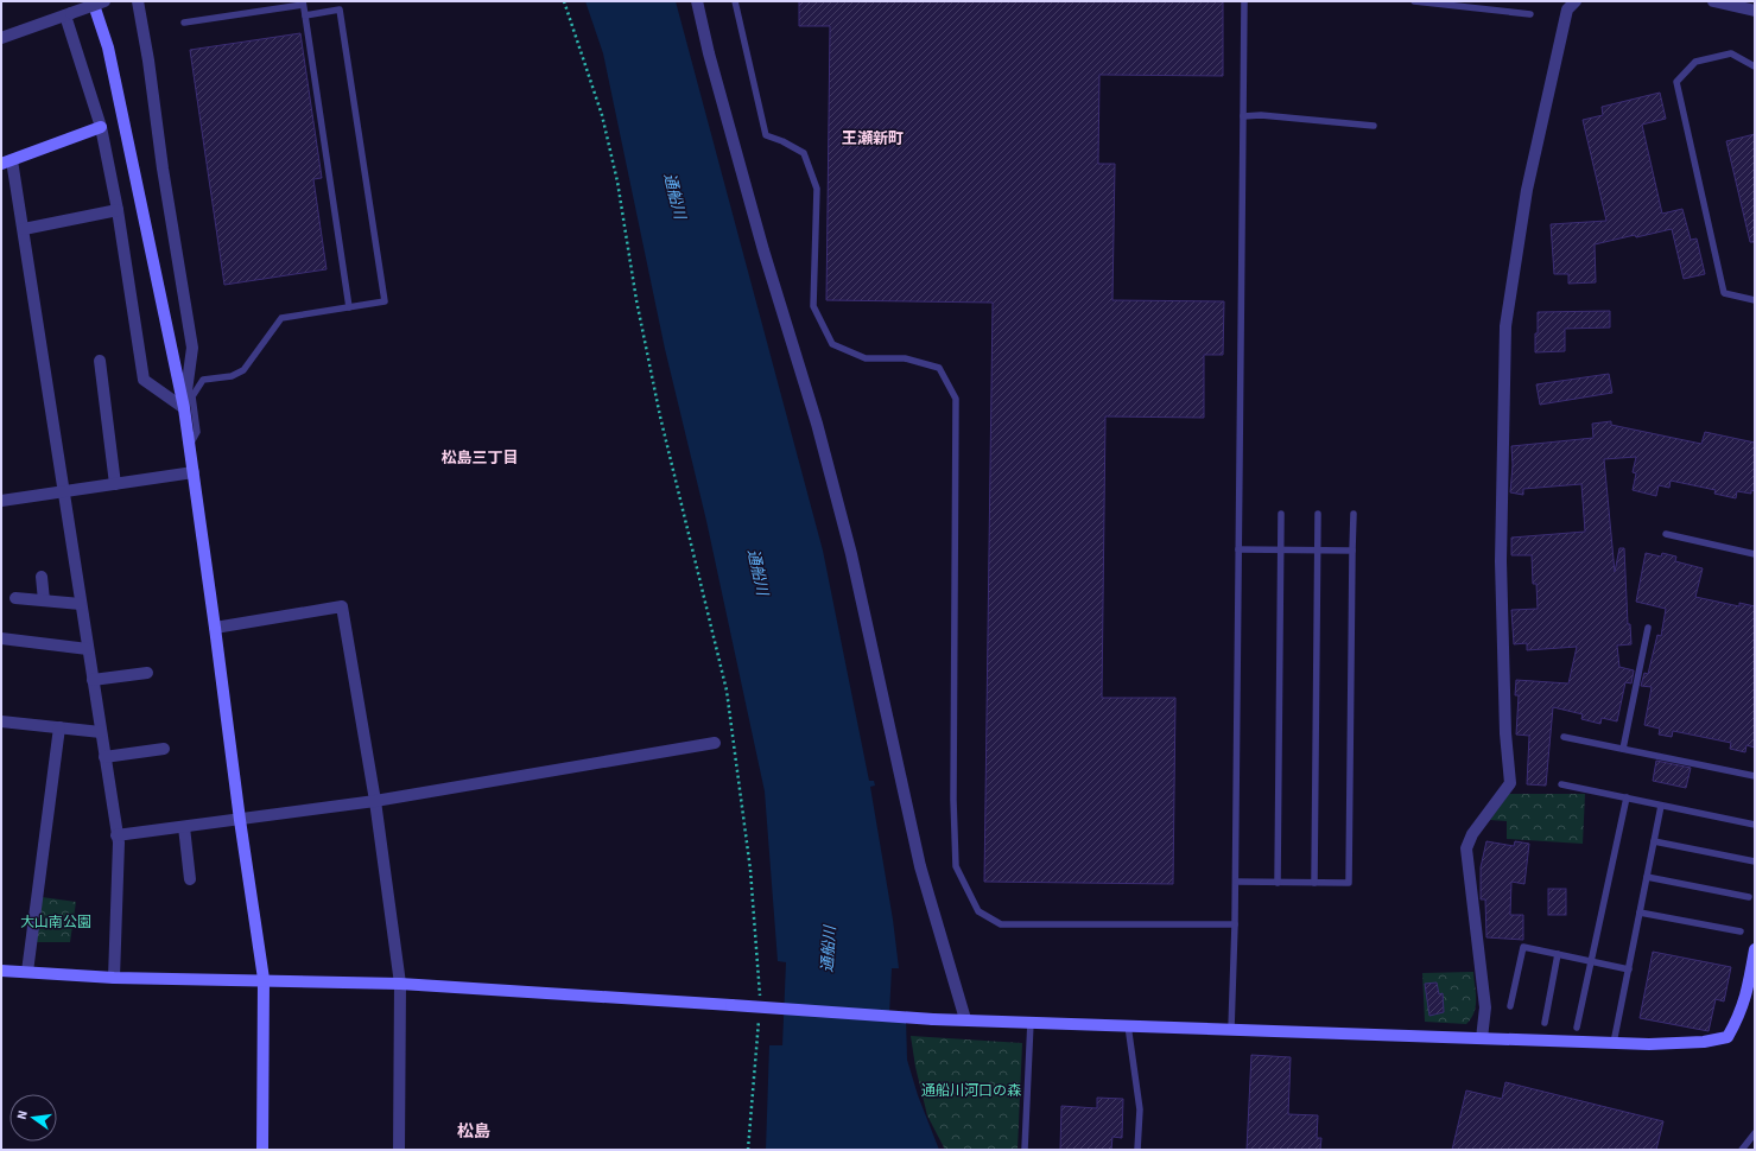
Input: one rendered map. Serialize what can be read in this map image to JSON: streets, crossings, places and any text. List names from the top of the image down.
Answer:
{
  "districts": ["王瀬新町", "松島三丁目", "松島"],
  "water": ["通船川"],
  "parks": ["大山南公園", "通船川河口の森"],
  "north": "left"
}
